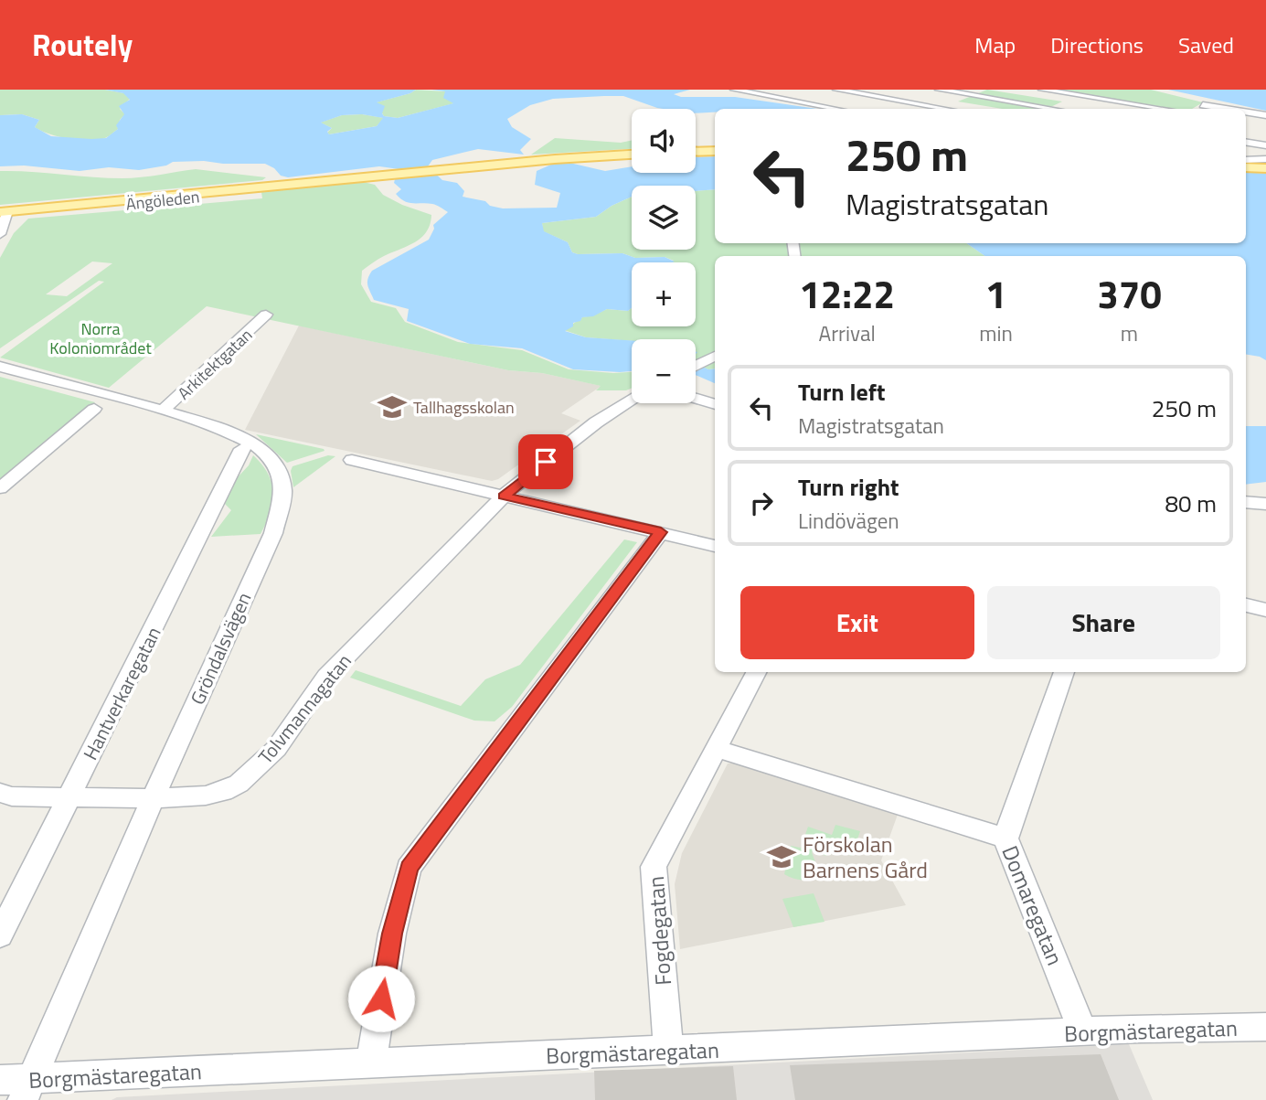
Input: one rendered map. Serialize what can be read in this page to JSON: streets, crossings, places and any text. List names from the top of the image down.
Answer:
{
  "streets": {
    "main road": ["Ängöleden"],
    "street": [
      "Arkitektgatan",
      "Gröndalsvägen",
      "Hantverkaregatan",
      "Tolvmannagatan",
      "Domaregatan",
      "Fogdegatan",
      "Borgmästaregatan"
    ]
  },
  "crossings": [
    ["Arkitektgatan", "Gröndalsvägen"],
    ["Gröndalsvägen", "Tolvmannagatan"],
    ["Gröndalsvägen", "Borgmästaregatan"],
    ["Hantverkaregatan", "Tolvmannagatan"],
    ["Domaregatan", "Borgmästaregatan"],
    ["Fogdegatan", "Borgmästaregatan"]
  ],
  "parks": ["Norra Koloniområdet"],
  "places": {
    "school or university": ["Tallhagsskolan", "Förskolan Barnens Gård"]
  },
  "page": {
    "header": "Routely",
    "nav": ["Map", "Directions", "Saved"],
    "map_buttons": ["+", "−"],
    "turn": ["250 m", "Magistratsgatan"],
    "eta": [
      "12:22",
      "Arrival",
      "1",
      "min",
      "370",
      "m"
    ],
    "list": [
      {
        "name": "Turn left",
        "note": "Magistratsgatan",
        "value": "250 m"
      },
      {
        "name": "Turn right",
        "note": "Lindövägen",
        "value": "80 m"
      }
    ],
    "buttons": ["Exit", "Share"]
  }
}
